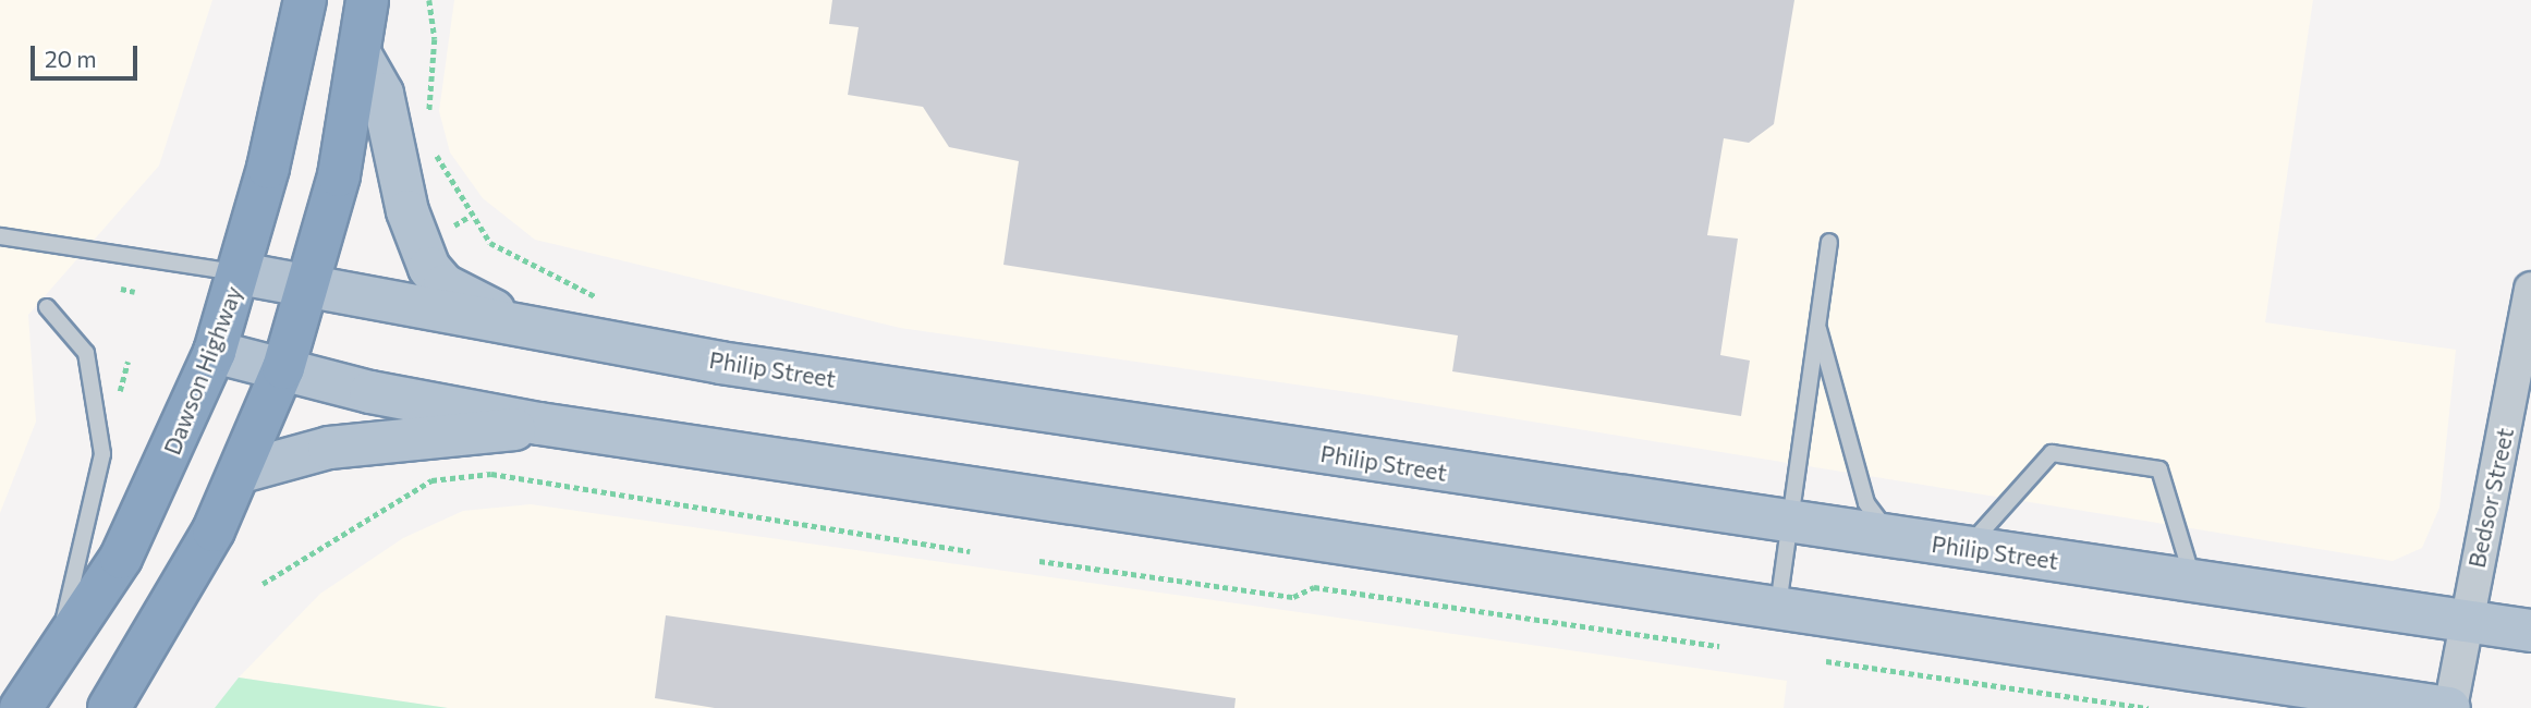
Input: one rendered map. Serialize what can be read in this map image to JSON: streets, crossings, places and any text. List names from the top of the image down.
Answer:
{
  "streets": {
    "highway": ["Dawson Highway"],
    "main road": ["Philip Street"],
    "street": ["Bedsor Street"]
  },
  "crossings": [
    ["Philip Street", "Dawson Highway"],
    ["Philip Street", "Bedsor Street"]
  ],
  "scale_bar": "20 m"
}
